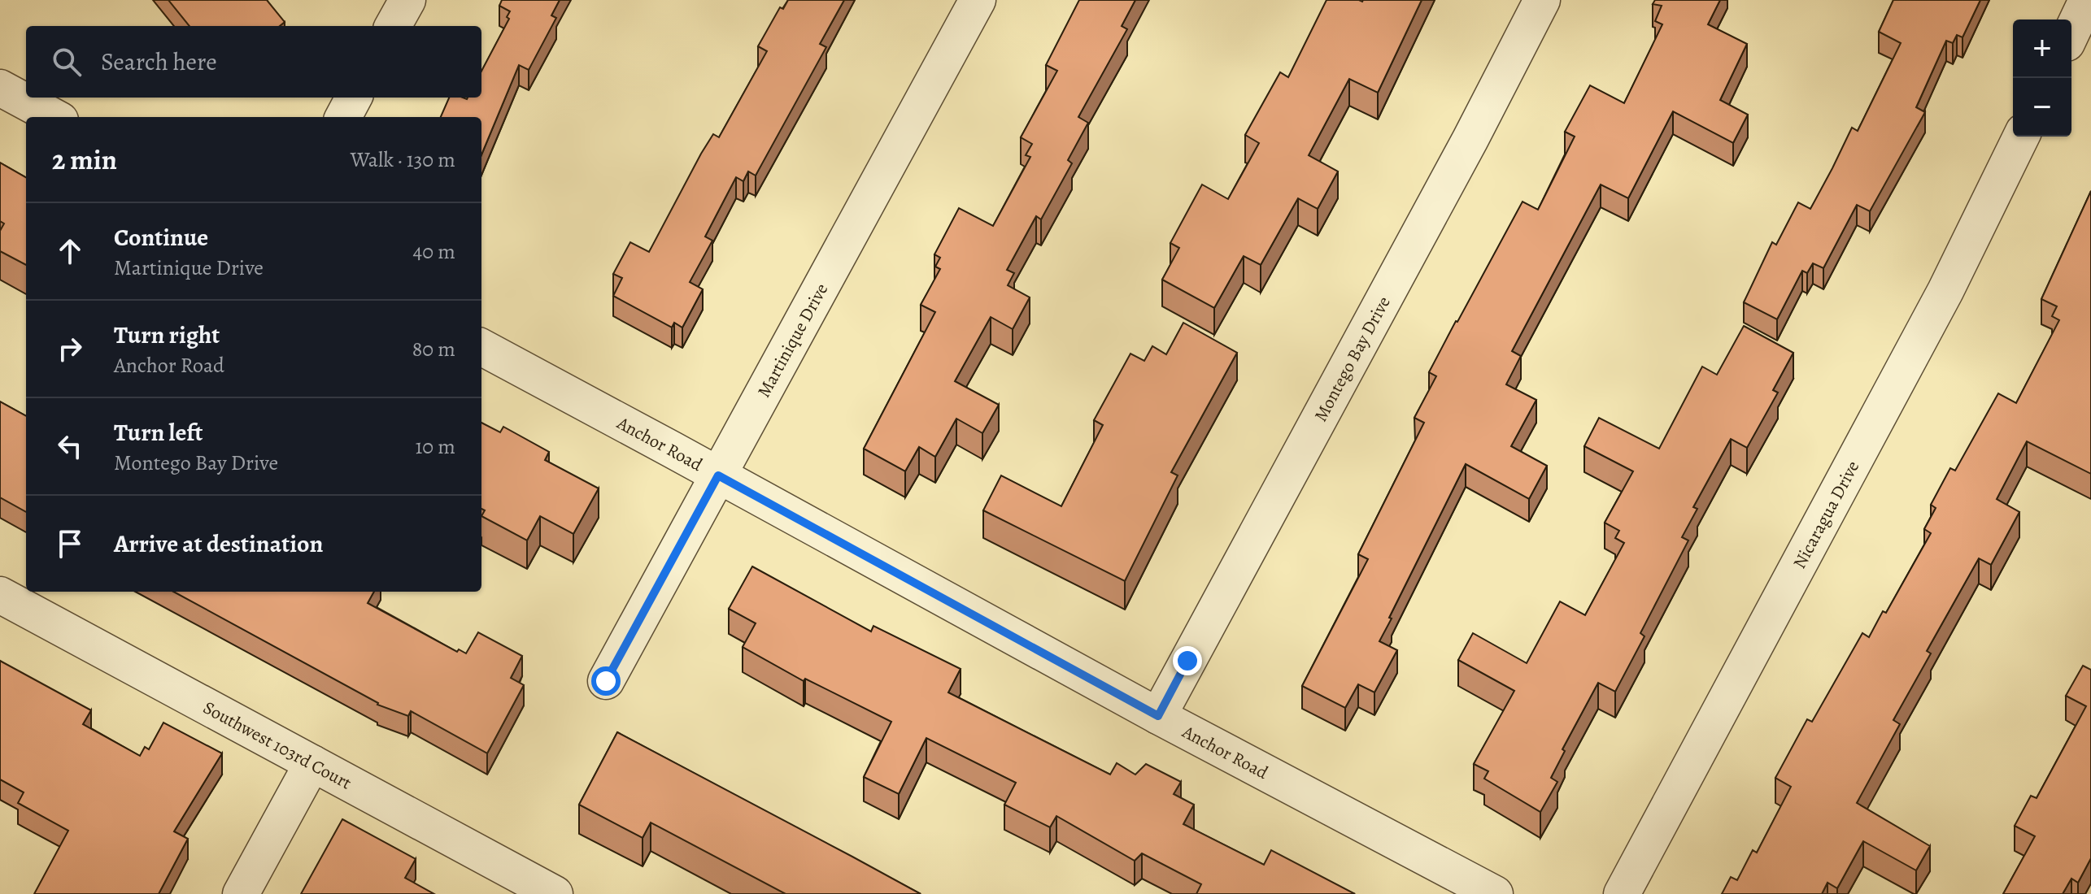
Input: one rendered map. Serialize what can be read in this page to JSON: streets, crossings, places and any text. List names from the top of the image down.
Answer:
{
  "streets": {
    "street": [
      "Martinique Drive",
      "Montego Bay Drive",
      "Anchor Road",
      "Nicaragua Drive",
      "Southwest 103rd Court"
    ]
  },
  "crossings": [
    ["Martinique Drive", "Anchor Road"],
    ["Montego Bay Drive", "Anchor Road"]
  ],
  "page": {
    "map_buttons": ["+", "−"],
    "search": "Search here",
    "heading": ["2 min", "Walk · 130 m"],
    "list": [
      ["Continue", "Martinique Drive", "40 m"],
      ["Turn right", "Anchor Road", "80 m"],
      ["Turn left", "Montego Bay Drive", "10 m"],
      "Arrive at destination"
    ]
  }
}
